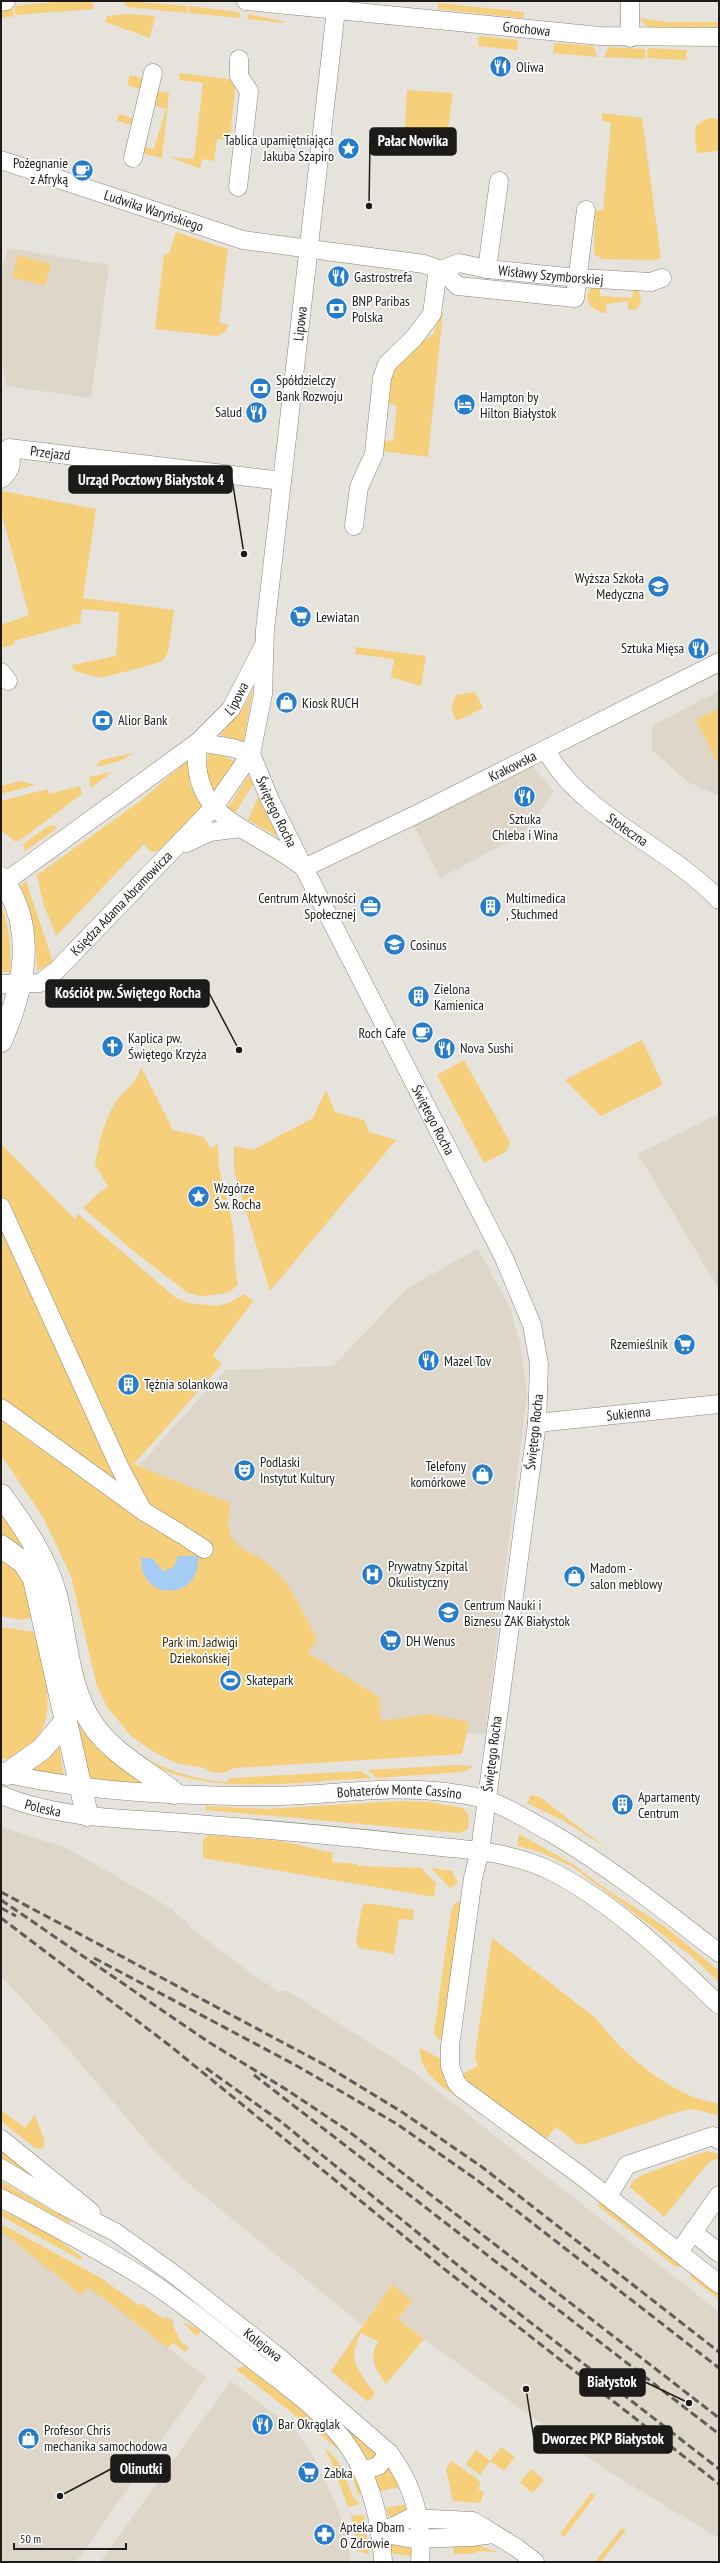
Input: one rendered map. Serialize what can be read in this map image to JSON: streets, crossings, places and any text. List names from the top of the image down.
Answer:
{
  "streets": {
    "street": [
      "Grochowa",
      "Ludwika Waryńskiego",
      "Wisławy Szymborskiej",
      "Lipowa",
      "Przejazd",
      "Krakowska",
      "Świętego Rocha",
      "Stołeczna",
      "Księdza Adama Abramowicza",
      "Sukienna",
      "Bohaterów Monte Cassino",
      "Poleska",
      "Kolejowa"
    ]
  },
  "crossings": [
    ["Grochowa", "Lipowa"],
    ["Ludwika Waryńskiego", "Wisławy Szymborskiej"],
    ["Ludwika Waryńskiego", "Lipowa"],
    ["Wisławy Szymborskiej", "Lipowa"],
    ["Lipowa", "Przejazd"],
    ["Lipowa", "Świętego Rocha"],
    ["Lipowa", "Księdza Adama Abramowicza"],
    ["Krakowska", "Świętego Rocha"],
    ["Krakowska", "Stołeczna"],
    ["Świętego Rocha", "Księdza Adama Abramowicza"],
    ["Świętego Rocha", "Sukienna"],
    ["Świętego Rocha", "Bohaterów Monte Cassino"],
    ["Bohaterów Monte Cassino", "Poleska"]
  ],
  "parks": ["Park im. Jadwigi Dziekońskiej"],
  "places": {
    "restaurant": [
      "Oliwa",
      "Gastrostrefa",
      "Salud",
      "Sztuka Mięsa",
      "Sztuka Chleba i Wina",
      "Nova Sushi",
      "Mazel Tov",
      "Bar Okrąglak"
    ],
    "place": ["Tablica upamiętniająca Jakuba Szapiro", "Wzgórze Św. Rocha"],
    "cafe": ["Pożegnanie z Afryką", "Roch Cafe"],
    "other": [
      "Pałac Nowika",
      "Urząd Pocztowy Białystok 4",
      "Kościół pw. Świętego Rocha",
      "Dworzec PKP Białystok",
      "Białystok",
      "Olinutki"
    ],
    "bank": ["BNP Paribas Polska", "Spółdzielczy Bank Rozwoju", "Alior Bank"],
    "hotel": ["Hampton by Hilton Białystok"],
    "school or university": ["Wyższa Szkoła Medyczna", "Cosinus", "Centrum Nauki i Biznesu ŻAK Białystok"],
    "supermarket": [
      "Lewiatan",
      "Rzemieślnik",
      "DH Wenus",
      "Żabka"
    ],
    "shop": [
      "Kiosk RUCH",
      "Telefony komórkowe",
      "Madom - salon meblowy",
      "Profesor Chris mechanika samochodowa"
    ],
    "office": ["Centrum Aktywności Społecznej"],
    "building": [
      "Multimedica , Słuchmed",
      "Zielona Kamienica",
      "Tężnia solankowa",
      "Apartamenty Centrum"
    ],
    "church": ["Kaplica pw. Świętego Krzyża"],
    "theatre": ["Podlaski Instytut Kultury"],
    "hospital": ["Prywatny Szpital Okulistyczny"],
    "sports": ["Skatepark"],
    "pharmacy": ["Apteka Dbam O Zdrowie"]
  },
  "scale_bar": "50 m"
}
